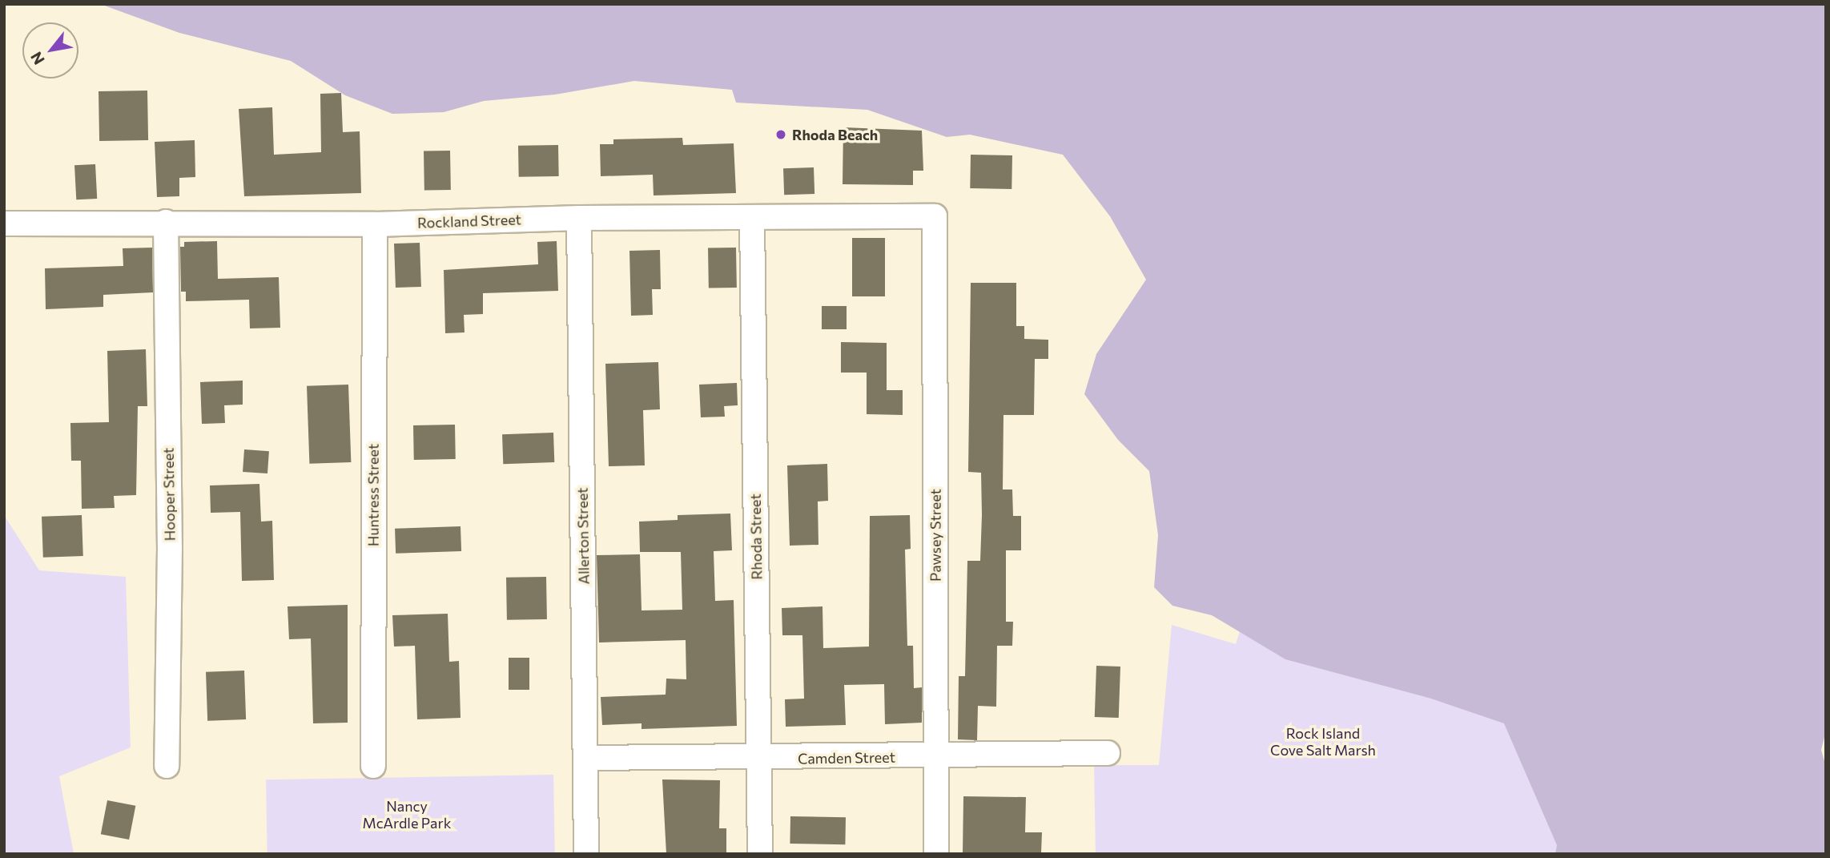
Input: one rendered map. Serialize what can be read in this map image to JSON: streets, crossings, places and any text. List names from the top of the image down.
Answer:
{
  "streets": {
    "street": [
      "Rockland Street",
      "Hooper Street",
      "Huntress Street",
      "Pawsey Street",
      "Allerton Street",
      "Rhoda Street",
      "Camden Street"
    ]
  },
  "crossings": [
    ["Rockland Street", "Hooper Street"],
    ["Rockland Street", "Huntress Street"],
    ["Rockland Street", "Pawsey Street"],
    ["Rockland Street", "Allerton Street"],
    ["Rockland Street", "Rhoda Street"],
    ["Pawsey Street", "Camden Street"],
    ["Allerton Street", "Camden Street"],
    ["Rhoda Street", "Camden Street"]
  ],
  "parks": ["Rock Island Cove Salt Marsh", "Nancy McArdle Park"],
  "places": ["Rhoda Beach"],
  "north": "bottom left"
}
